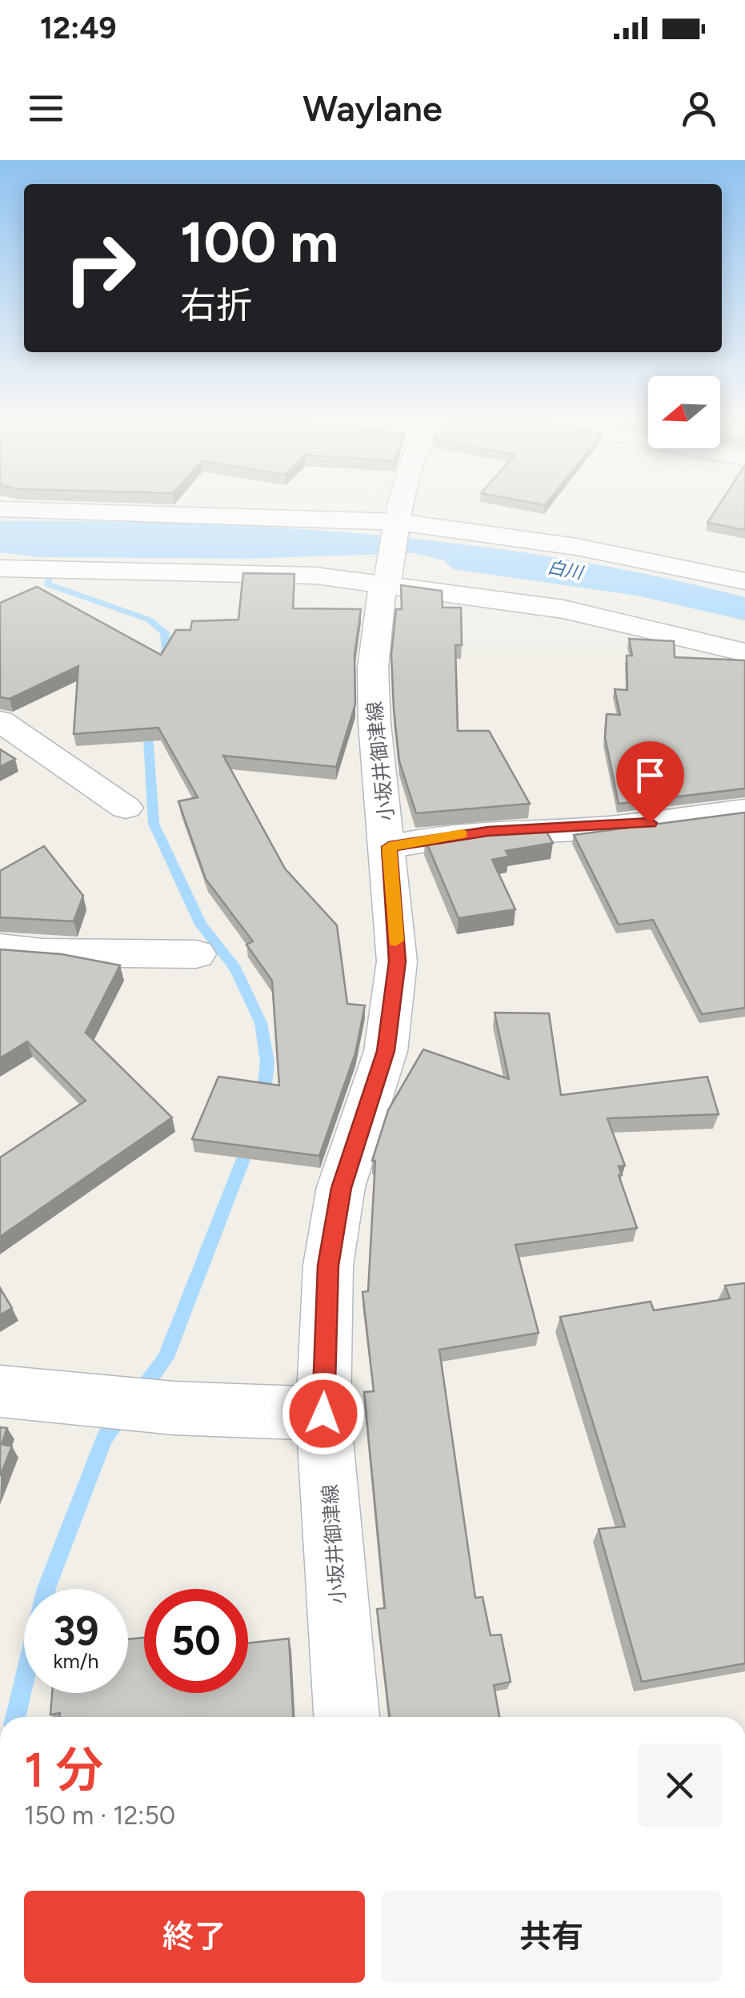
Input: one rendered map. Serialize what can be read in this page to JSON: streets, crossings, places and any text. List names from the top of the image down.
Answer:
{
  "streets": {
    "street": ["小坂井御津線"]
  },
  "water": ["白川"],
  "north": "left",
  "page": {
    "status": "12:49",
    "header": "Waylane",
    "turn": ["100 m", "右折"],
    "speed": "39 km/h",
    "limit": "50",
    "heading": ["1 分", "150 m · 12:50"],
    "buttons": ["終了", "共有"]
  }
}
